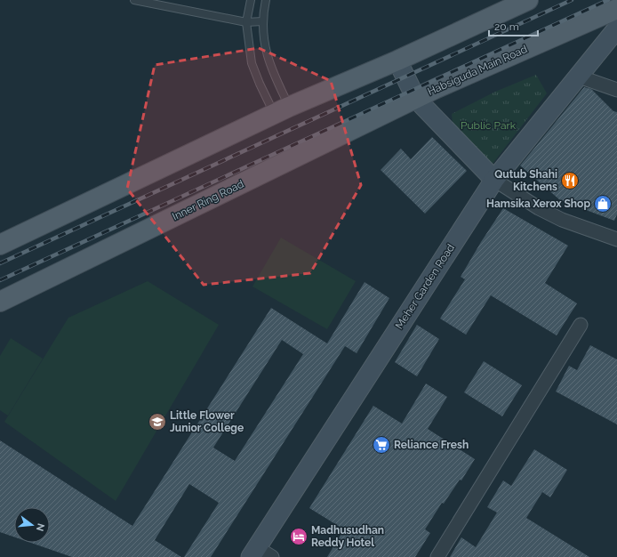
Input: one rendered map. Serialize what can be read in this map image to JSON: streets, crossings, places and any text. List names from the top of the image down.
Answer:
{
  "streets": {
    "main road": ["Habsiguda Main Road", "Inner Ring Road", "Meher Garden Road"]
  },
  "crossings": [
    ["Habsiguda Main Road", "Inner Ring Road"]
  ],
  "parks": ["Public Park"],
  "places": {
    "restaurant": ["Qutub Shahi Kitchens"],
    "shop": ["Hamsika Xerox Shop"],
    "school or university": ["Little Flower Junior College"],
    "supermarket": ["Reliance Fresh"],
    "hotel": ["Madhusudhan Reddy Hotel"]
  },
  "scale_bar": "20 m",
  "north": "right"
}
